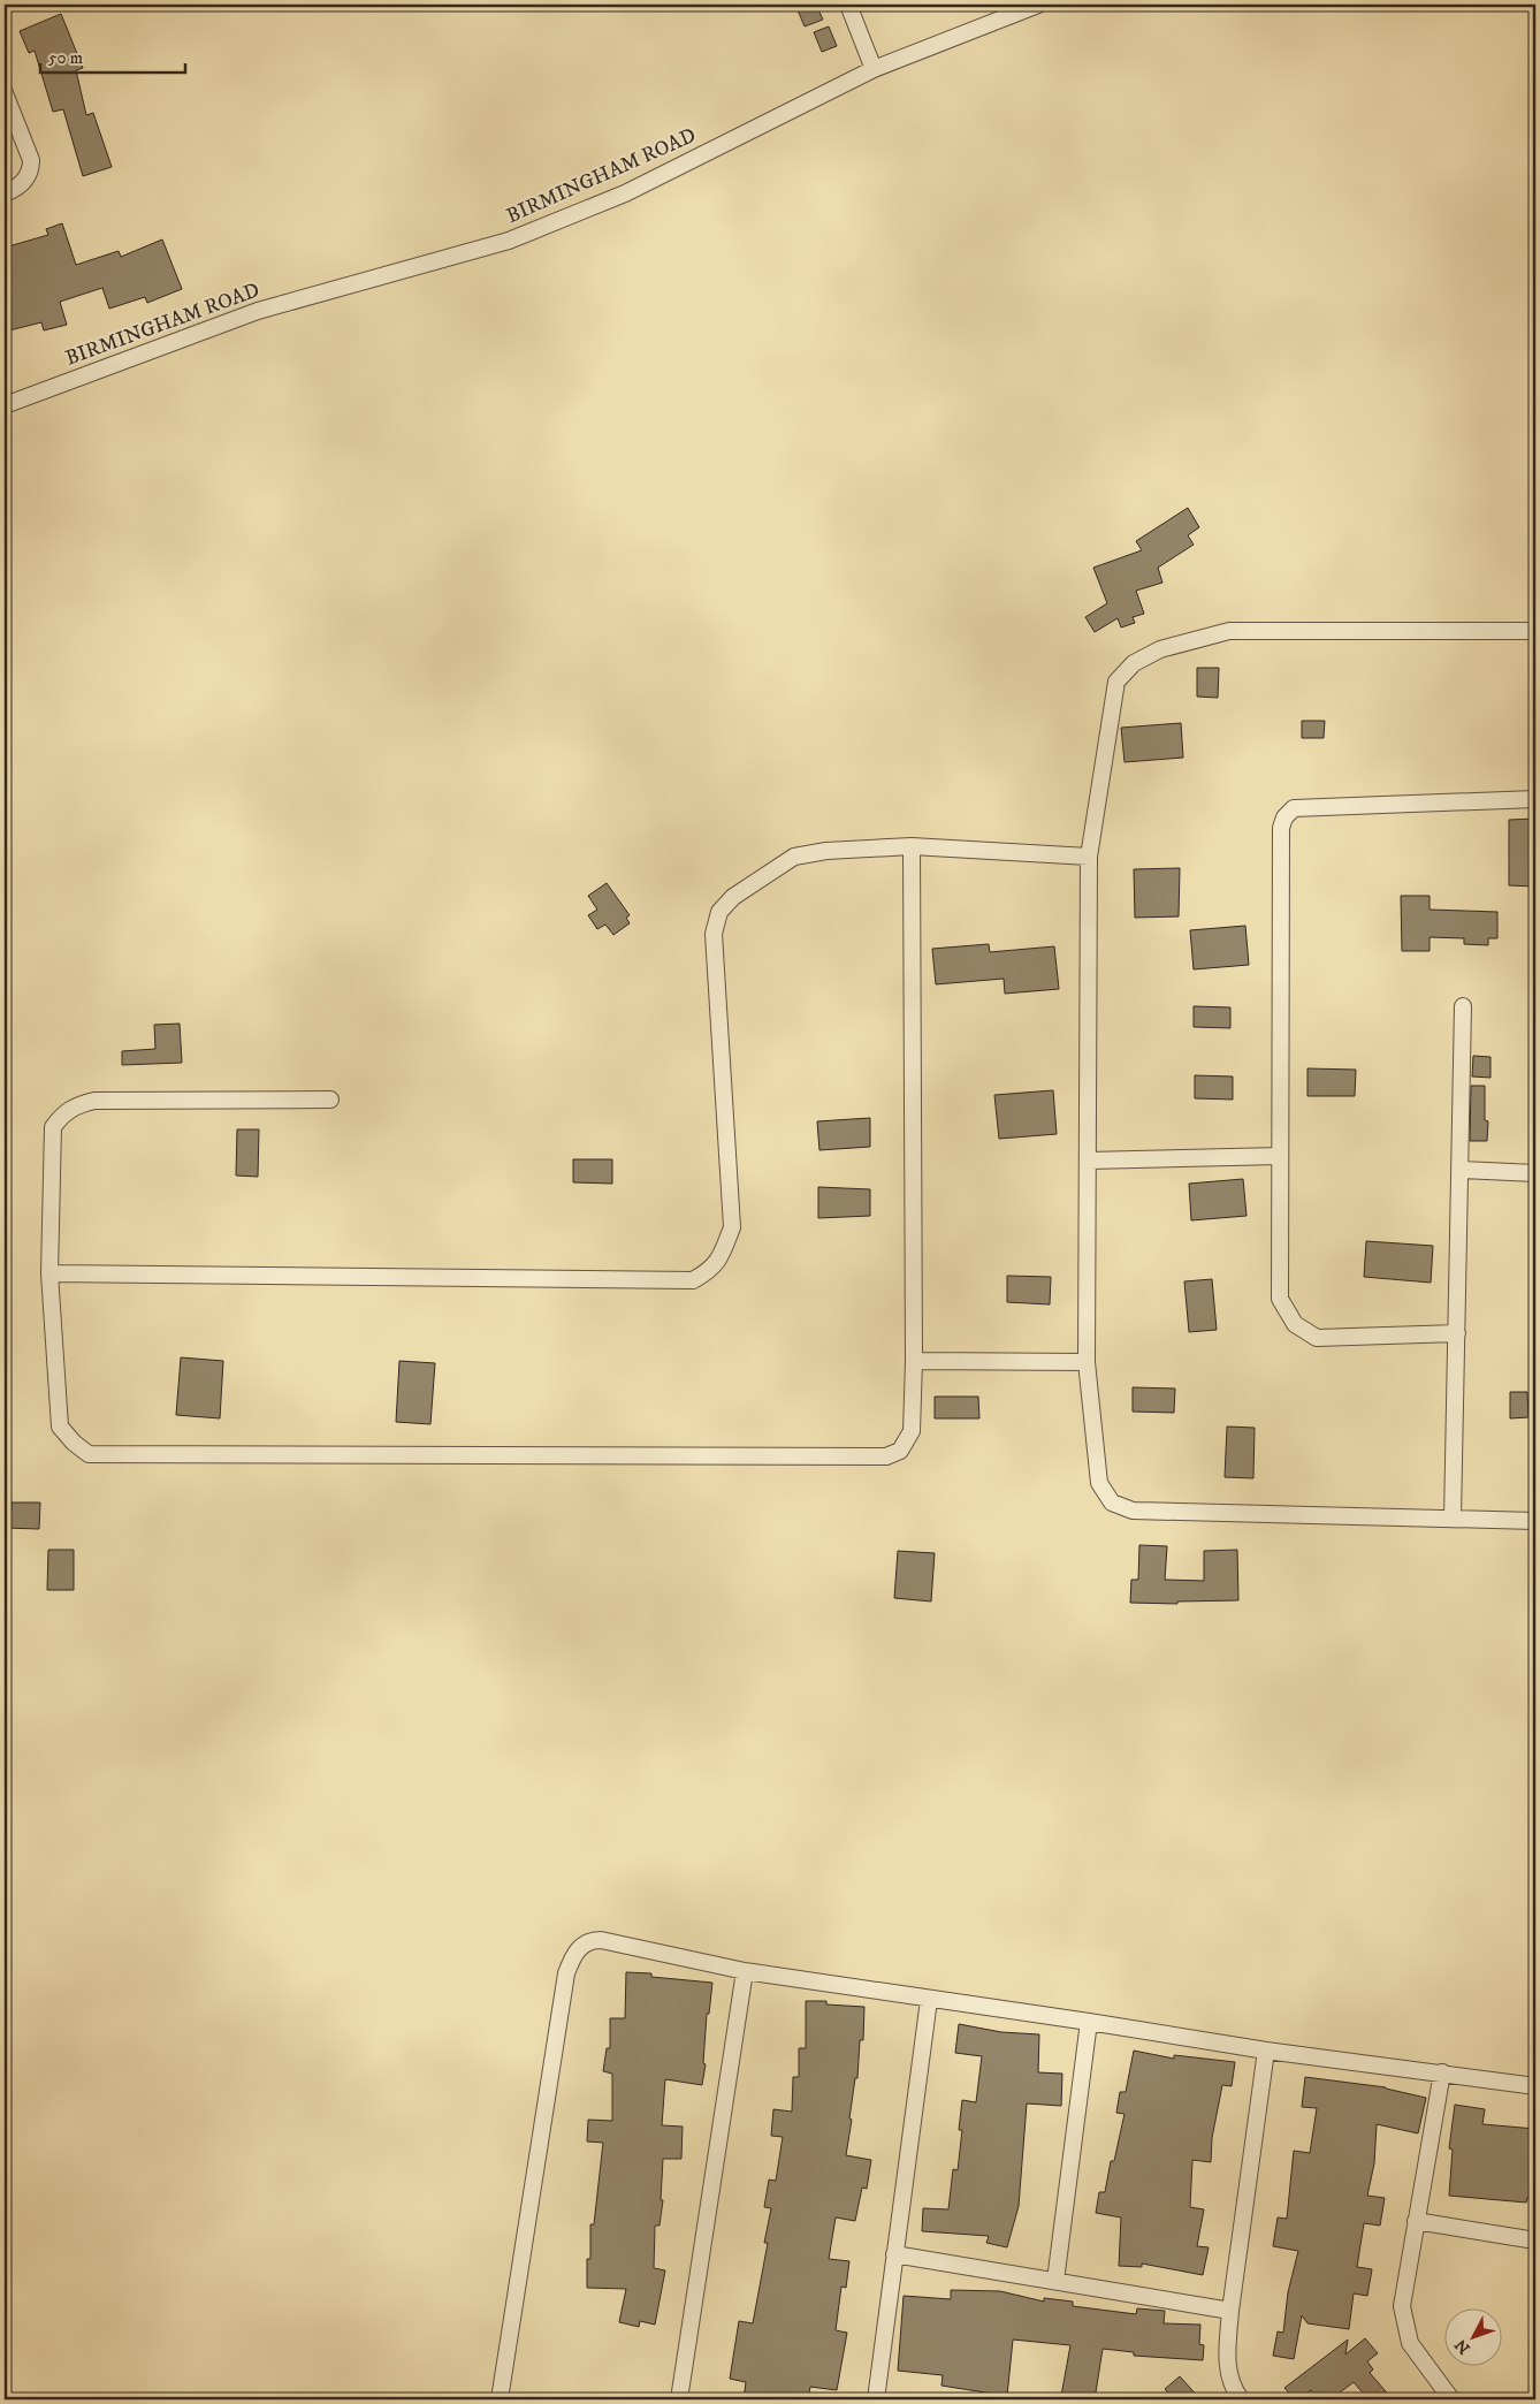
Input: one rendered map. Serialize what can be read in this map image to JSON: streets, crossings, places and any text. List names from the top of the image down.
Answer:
{
  "streets": {
    "street": ["BIRMINGHAM ROAD"]
  },
  "scale_bar": "50 m",
  "north": "bottom left"
}
